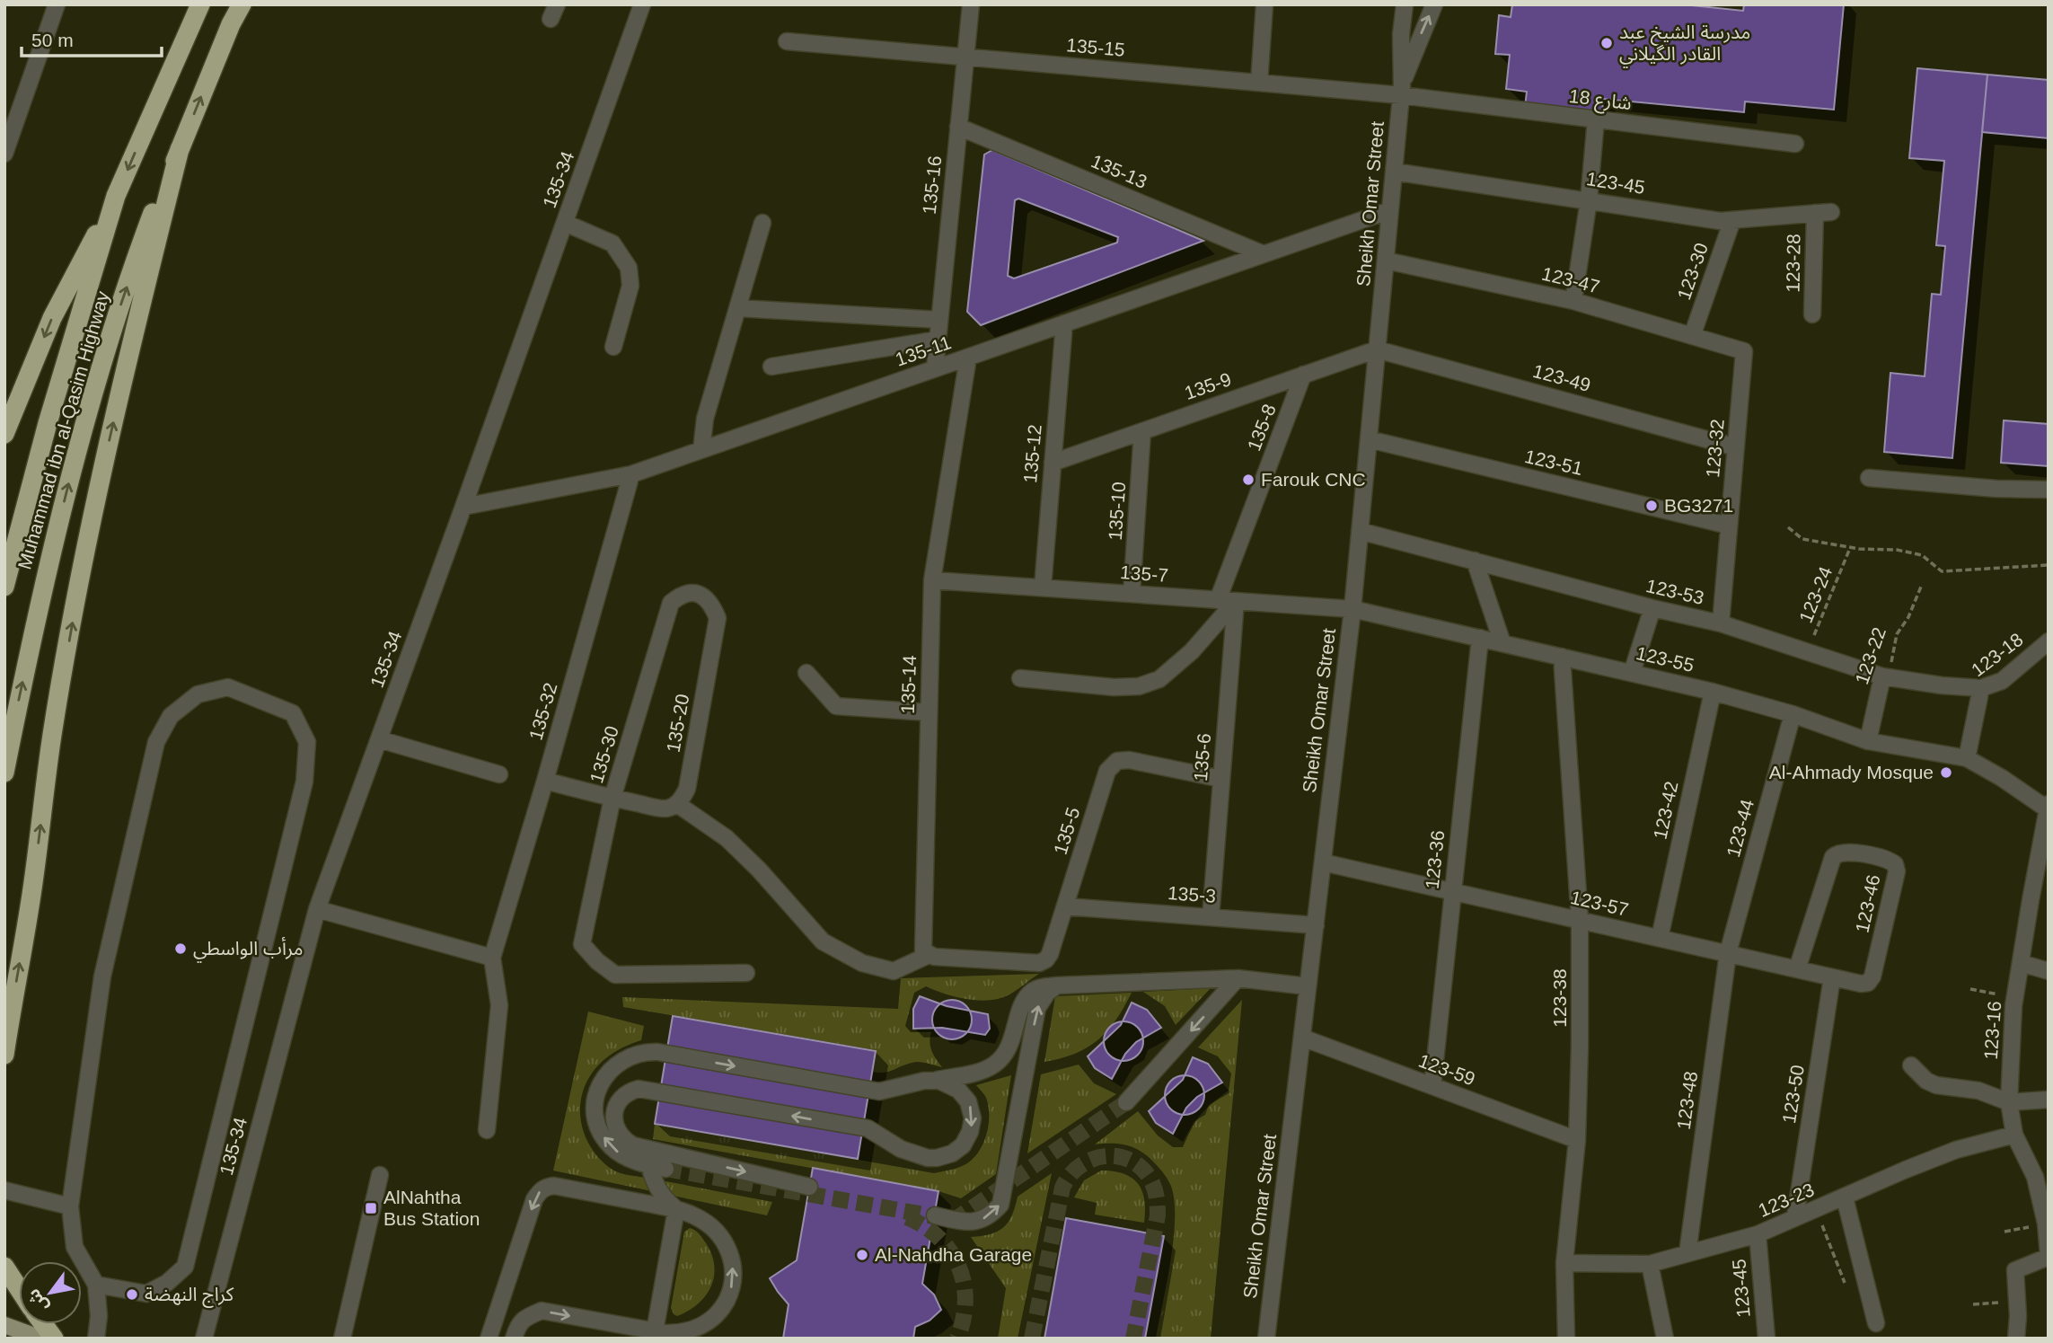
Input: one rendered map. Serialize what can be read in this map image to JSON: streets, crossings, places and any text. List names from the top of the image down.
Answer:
{
  "streets": {
    "highway": ["Muhammad ibn al-Qasim Highway"],
    "street": [
      "135-15",
      "شارع 18",
      "135-13",
      "135-34",
      "123-45",
      "135-16",
      "Sheikh Omar Street",
      "123-28",
      "123-30",
      "123-47",
      "135-11",
      "123-49",
      "135-9",
      "135-8",
      "123-32",
      "135-12",
      "123-51",
      "135-10",
      "135-7",
      "123-53",
      "123-18",
      "123-22",
      "123-55",
      "135-14",
      "135-32",
      "135-20",
      "135-30",
      "135-6",
      "123-42",
      "123-44",
      "135-5",
      "123-36",
      "135-3",
      "123-57",
      "123-46",
      "123-38",
      "123-16",
      "123-59",
      "123-50",
      "123-48",
      "123-23"
    ],
    "path": ["123-24"]
  },
  "crossings": [
    ["135-15", "شارع 18"],
    ["135-15", "135-16"],
    ["135-15", "Sheikh Omar Street"],
    ["شارع 18", "Sheikh Omar Street"],
    ["135-13", "135-16"],
    ["135-13", "135-11"],
    ["135-34", "135-11"],
    ["123-45", "Sheikh Omar Street"],
    ["123-45", "123-28"],
    ["123-45", "123-30"],
    ["123-45", "123-23"],
    ["135-16", "135-11"],
    ["Sheikh Omar Street", "123-47"],
    ["Sheikh Omar Street", "135-11"],
    ["Sheikh Omar Street", "123-49"],
    ["Sheikh Omar Street", "135-9"],
    ["Sheikh Omar Street", "123-51"],
    ["Sheikh Omar Street", "135-7"],
    ["Sheikh Omar Street", "123-53"],
    ["Sheikh Omar Street", "123-55"],
    ["Sheikh Omar Street", "135-3"],
    ["Sheikh Omar Street", "123-57"],
    ["Sheikh Omar Street", "123-59"],
    ["123-30", "123-47"],
    ["123-47", "123-32"],
    ["135-11", "135-12"],
    ["135-11", "135-14"],
    ["135-11", "135-32"],
    ["123-49", "135-9"],
    ["123-49", "123-32"],
    ["135-9", "135-8"],
    ["135-9", "135-12"],
    ["135-9", "135-10"],
    ["135-8", "135-7"],
    ["123-32", "123-51"],
    ["123-32", "123-53"],
    ["135-12", "135-7"],
    ["135-10", "135-7"],
    ["135-7", "123-55"],
    ["135-7", "135-14"],
    ["135-7", "135-6"],
    ["123-53", "123-24"],
    ["123-53", "123-18"],
    ["123-53", "123-22"],
    ["123-18", "123-55"],
    ["123-22", "123-55"],
    ["123-55", "123-42"],
    ["123-55", "123-44"],
    ["123-55", "123-36"],
    ["123-55", "123-38"],
    ["135-14", "135-5"],
    ["135-20", "135-30"],
    ["135-6", "135-5"],
    ["135-6", "135-3"],
    ["123-42", "123-57"],
    ["123-44", "123-57"],
    ["123-44", "123-48"],
    ["135-5", "135-3"],
    ["123-36", "123-57"],
    ["123-36", "123-59"],
    ["123-57", "123-46"],
    ["123-57", "123-38"],
    ["123-57", "123-50"],
    ["123-57", "123-48"],
    ["123-38", "123-59"],
    ["123-38", "123-23"],
    ["123-16", "123-23"],
    ["123-50", "123-23"],
    ["123-48", "123-23"]
  ],
  "places": {
    "other": [
      "مدرسة الشيخ عبد القادر الگيلاني",
      "Farouk CNC",
      "BG3271",
      "Al-Ahmady Mosque",
      "مرأب الواسطي",
      "Al-Nahdha Garage",
      "كراج النهضة"
    ],
    "transit": ["AlNahtha Bus Station"]
  },
  "scale_bar": "50 m",
  "north": "bottom left"
}
